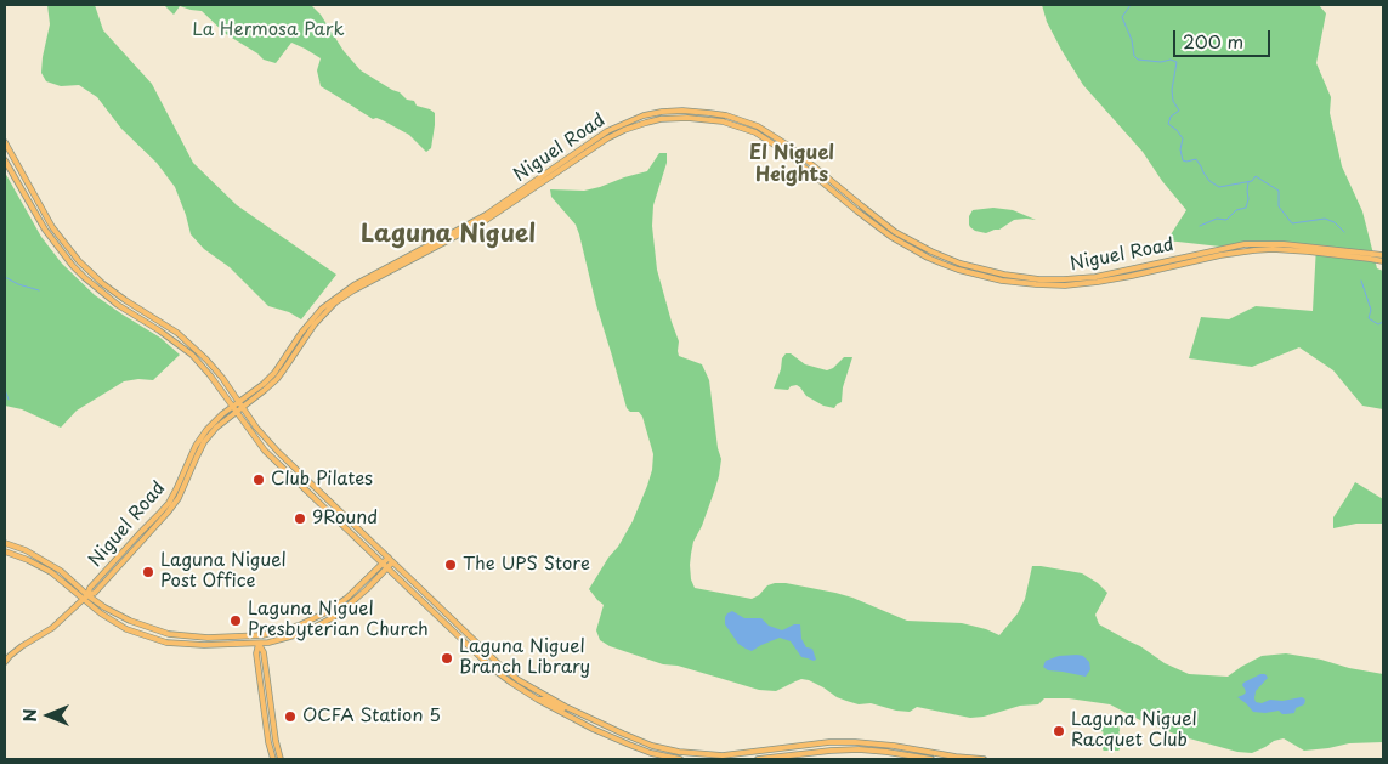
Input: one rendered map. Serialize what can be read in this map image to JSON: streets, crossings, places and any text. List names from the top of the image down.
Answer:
{
  "streets": {
    "main road": ["Niguel Road"]
  },
  "districts": ["El Niguel Heights", "Laguna Niguel"],
  "parks": ["La Hermosa Park"],
  "places": [
    "Club Pilates",
    "9Round",
    "The UPS Store",
    "Laguna Niguel Post Office",
    "Laguna Niguel Presbyterian Church",
    "Laguna Niguel Branch Library",
    "OCFA Station 5",
    "Laguna Niguel Racquet Club"
  ],
  "scale_bar": "200 m",
  "north": "left"
}
